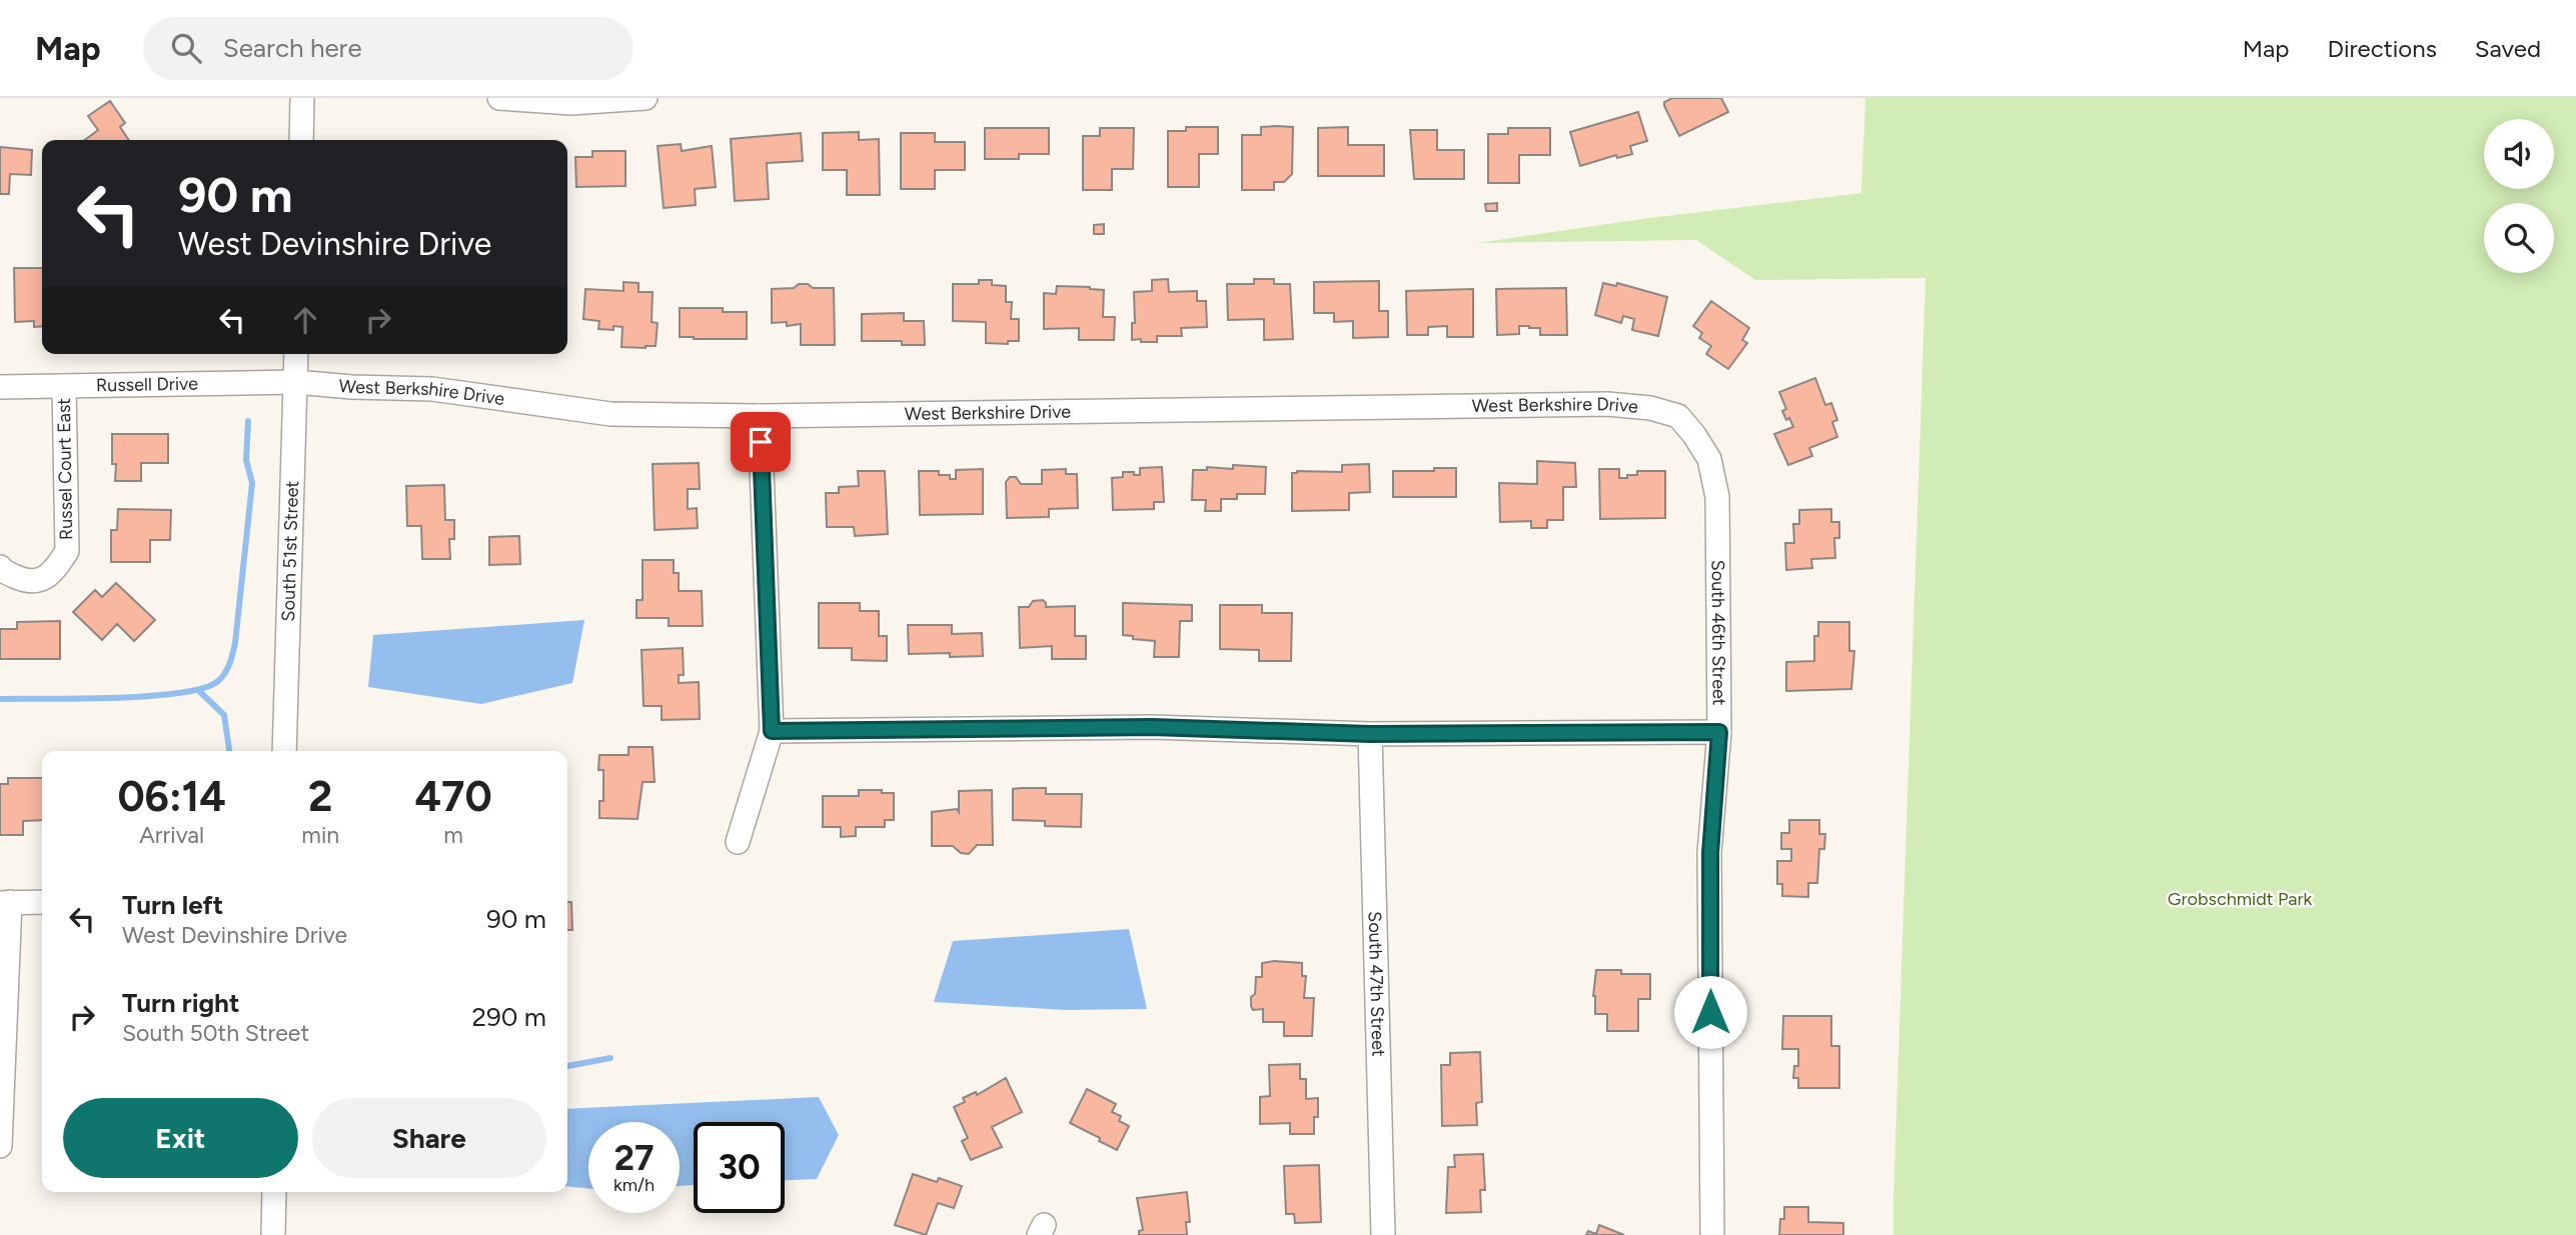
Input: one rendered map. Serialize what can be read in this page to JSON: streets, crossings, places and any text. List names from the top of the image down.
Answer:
{
  "streets": {
    "street": [
      "Russell Drive",
      "West Berkshire Drive",
      "Russel Court East",
      "South 51st Street",
      "South 46th Street",
      "South 47th Street"
    ]
  },
  "crossings": [
    ["Russell Drive", "West Berkshire Drive"],
    ["Russell Drive", "Russel Court East"],
    ["Russell Drive", "South 51st Street"],
    ["West Berkshire Drive", "South 51st Street"],
    ["West Berkshire Drive", "South 46th Street"]
  ],
  "parks": ["Grobschmidt Park"],
  "page": {
    "header": "Map",
    "search": "Search here",
    "nav": ["Map", "Directions", "Saved"],
    "turn": ["90 m", "West Devinshire Drive"],
    "eta": [
      "06:14",
      "Arrival",
      "2",
      "min",
      "470",
      "m"
    ],
    "list": [
      {
        "name": "Turn left",
        "note": "West Devinshire Drive",
        "value": "90 m"
      },
      {
        "name": "Turn right",
        "note": "South 50th Street",
        "value": "290 m"
      }
    ],
    "buttons": ["Exit", "Share"],
    "speed": "27 km/h",
    "limit": "30"
  }
}
